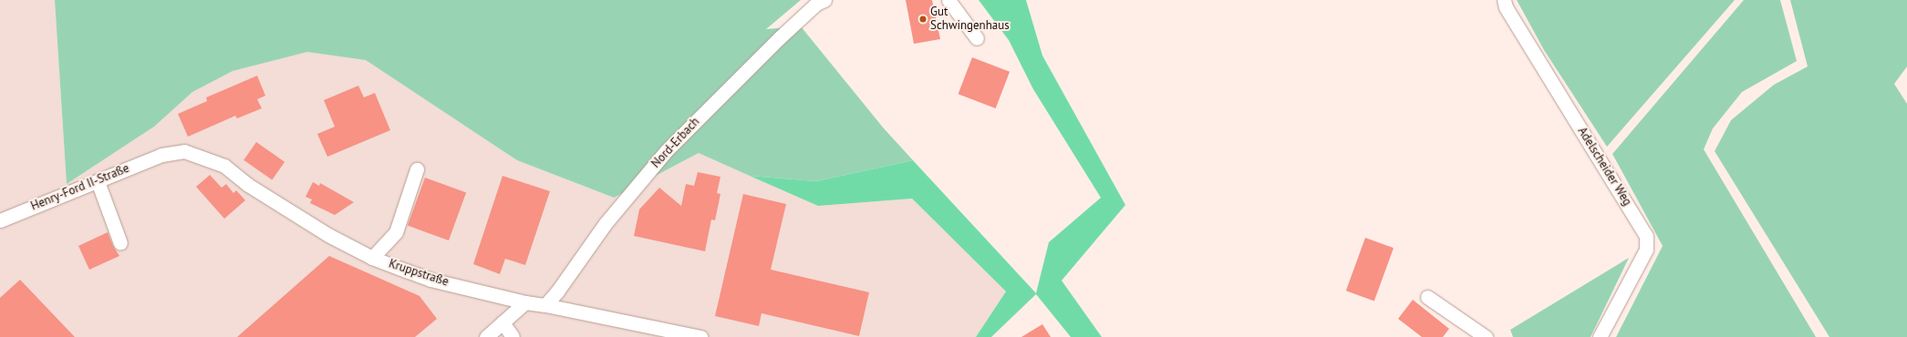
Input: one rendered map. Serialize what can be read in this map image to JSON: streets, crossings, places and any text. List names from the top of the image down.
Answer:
{
  "streets": {
    "street": [
      "Nord-Erbach",
      "Adelscheider Weg",
      "Henry-Ford II-Straße",
      "Kruppstraße"
    ]
  },
  "crossings": [
    ["Nord-Erbach", "Kruppstraße"],
    ["Henry-Ford II-Straße", "Kruppstraße"]
  ],
  "places": ["Gut Schwingenhaus"]
}
